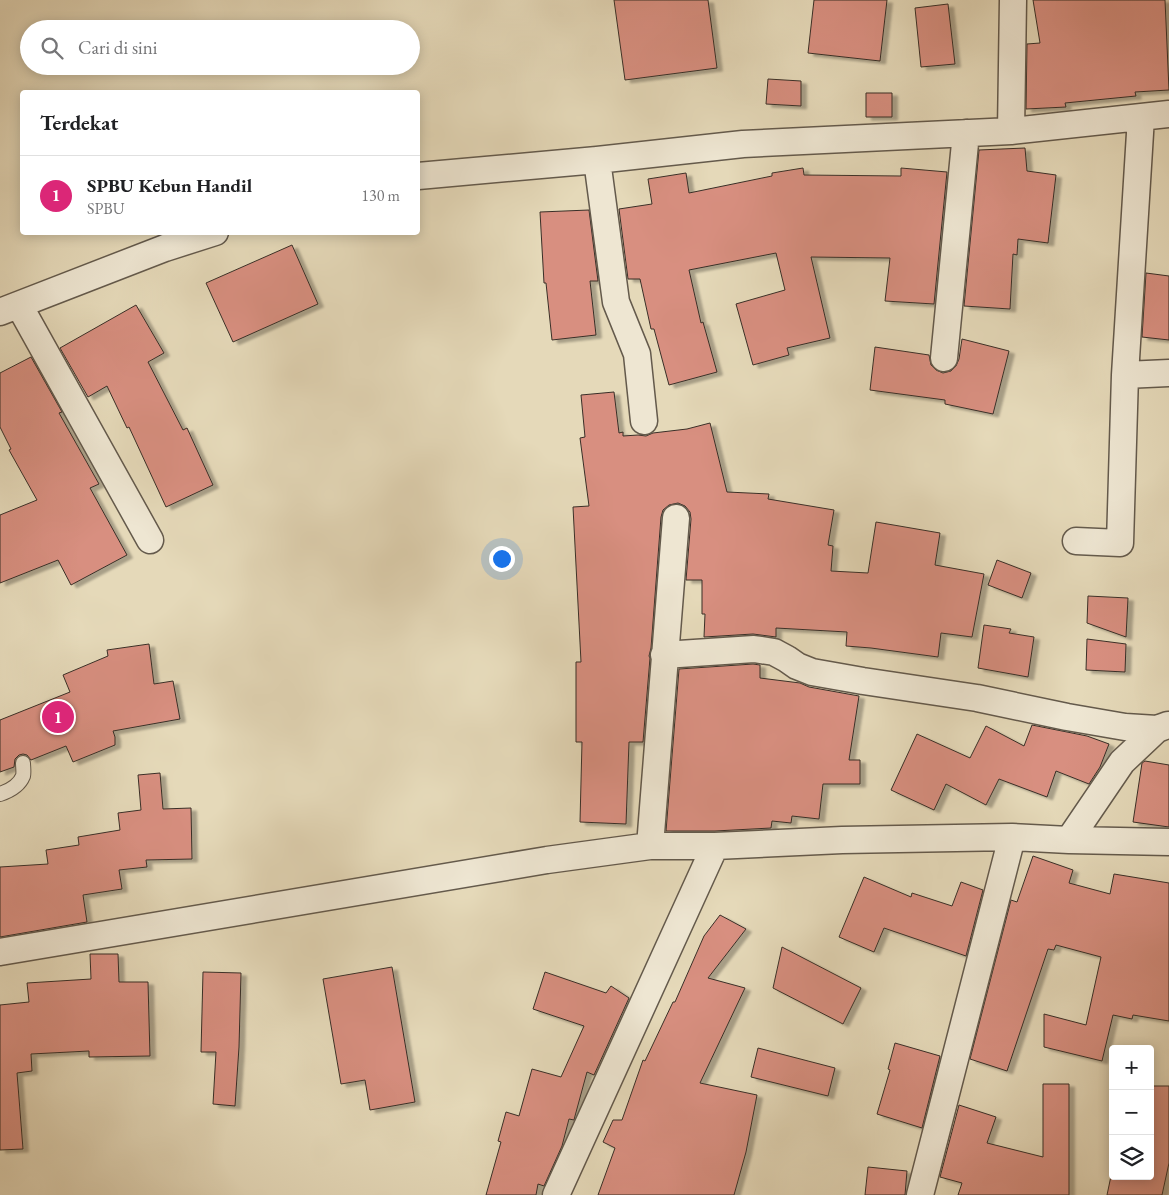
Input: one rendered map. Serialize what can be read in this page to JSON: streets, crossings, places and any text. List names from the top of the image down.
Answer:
{
  "page": {
    "search": "Cari di sini",
    "heading": "Terdekat",
    "list": [
      {
        "mark": "1",
        "name": "SPBU Kebun Handil",
        "note": "SPBU",
        "value": "130 m"
      }
    ],
    "pins": "1",
    "map_buttons": ["+", "−"]
  }
}
